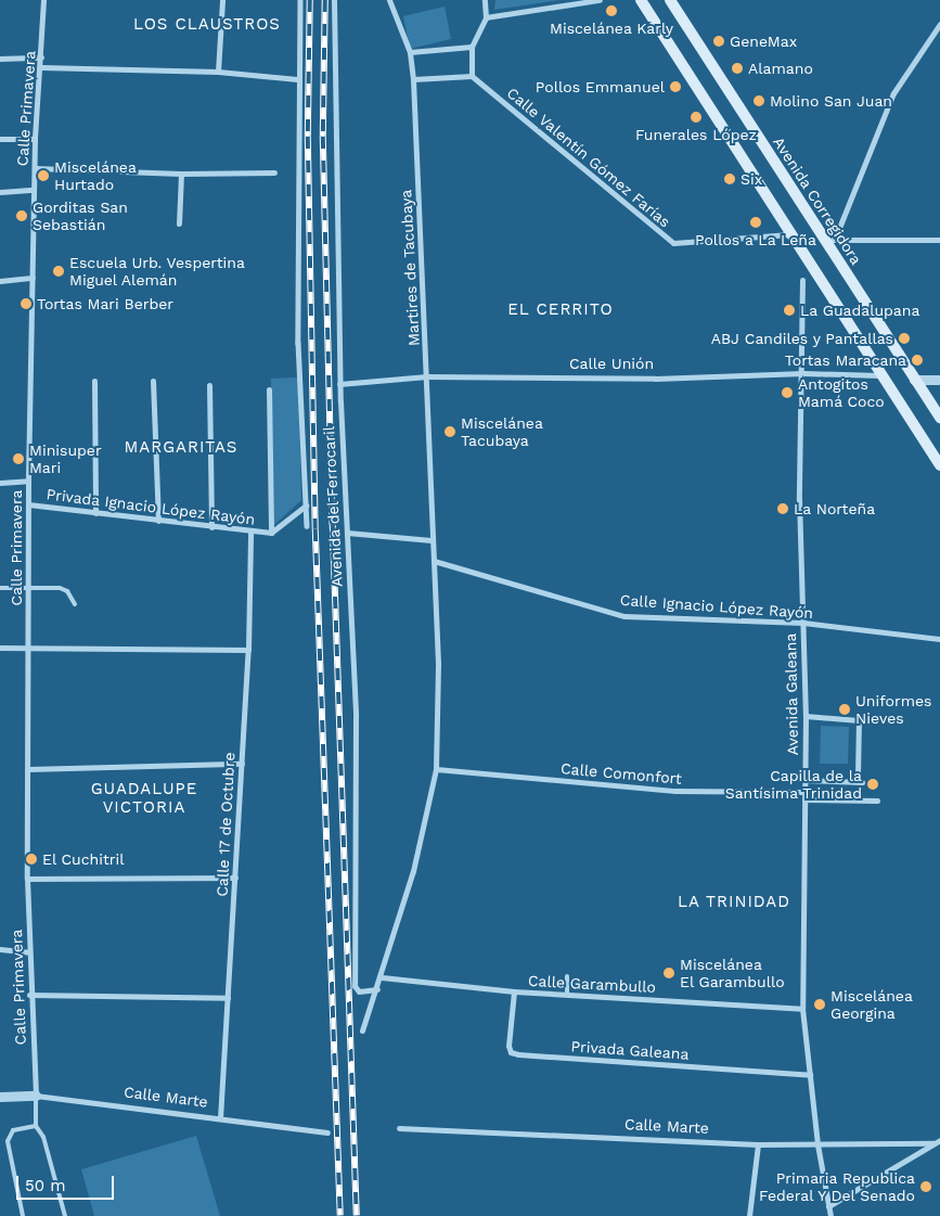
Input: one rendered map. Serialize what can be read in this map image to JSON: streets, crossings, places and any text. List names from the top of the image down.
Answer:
{
  "streets": {
    "main road": ["Avenida Corregidora"],
    "street": [
      "Calle Primavera",
      "Calle Valentín Gómez Farías",
      "Martires de Tacubaya",
      "Calle Unión",
      "Privada Ignacio López Rayón",
      "Avenida del Ferrocaril",
      "Calle Ignacio López Rayón",
      "Avenida Galeana",
      "Calle Comonfort",
      "Calle 17 de Octubre",
      "Calle Garambullo",
      "Privada Galeana",
      "Calle Marte"
    ]
  },
  "crossings": [
    ["Calle Primavera", "Privada Ignacio López Rayón"],
    ["Calle Primavera", "Calle Marte"],
    ["Martires de Tacubaya", "Calle Unión"],
    ["Martires de Tacubaya", "Avenida del Ferrocaril"],
    ["Martires de Tacubaya", "Calle Ignacio López Rayón"],
    ["Martires de Tacubaya", "Calle Comonfort"],
    ["Martires de Tacubaya", "Calle Garambullo"],
    ["Calle Unión", "Avenida del Ferrocaril"],
    ["Calle Unión", "Avenida Galeana"],
    ["Privada Ignacio López Rayón", "Avenida del Ferrocaril"],
    ["Privada Ignacio López Rayón", "Calle 17 de Octubre"],
    ["Calle Ignacio López Rayón", "Avenida Galeana"],
    ["Avenida Galeana", "Calle Comonfort"],
    ["Avenida Galeana", "Calle Garambullo"],
    ["Avenida Galeana", "Privada Galeana"],
    ["Avenida Galeana", "Calle Marte"],
    ["Calle 17 de Octubre", "Calle Marte"],
    ["Calle Garambullo", "Privada Galeana"]
  ],
  "districts": [
    "LOS CLAUSTROS",
    "EL CERRITO",
    "MARGARITAS",
    "GUADALUPE VICTORIA",
    "LA TRINIDAD"
  ],
  "places": [
    "Miscelánea Karly",
    "GeneMax",
    "Alamano",
    "Pollos Emmanuel",
    "Molino San Juan",
    "Funerales López",
    "Miscelánea Hurtado",
    "Six",
    "Gorditas San Sebastián",
    "Pollos a La Leña",
    "Escuela Urb. Vespertina Miguel Alemán",
    "Tortas Mari Berber",
    "La Guadalupana",
    "ABJ Candiles y Pantallas",
    "Tortas Maracana",
    "Antogitos Mamá Coco",
    "Miscelánea Tacubaya",
    "Minisuper Mari",
    "La Norteña",
    "Uniformes Nieves",
    "Capilla de la Santísima Trinidad",
    "El Cuchitril",
    "Miscelánea El Garambullo",
    "Miscelánea Georgina",
    "Primaria Republica Federal Y Del Senado"
  ],
  "scale_bar": "50 m"
}
